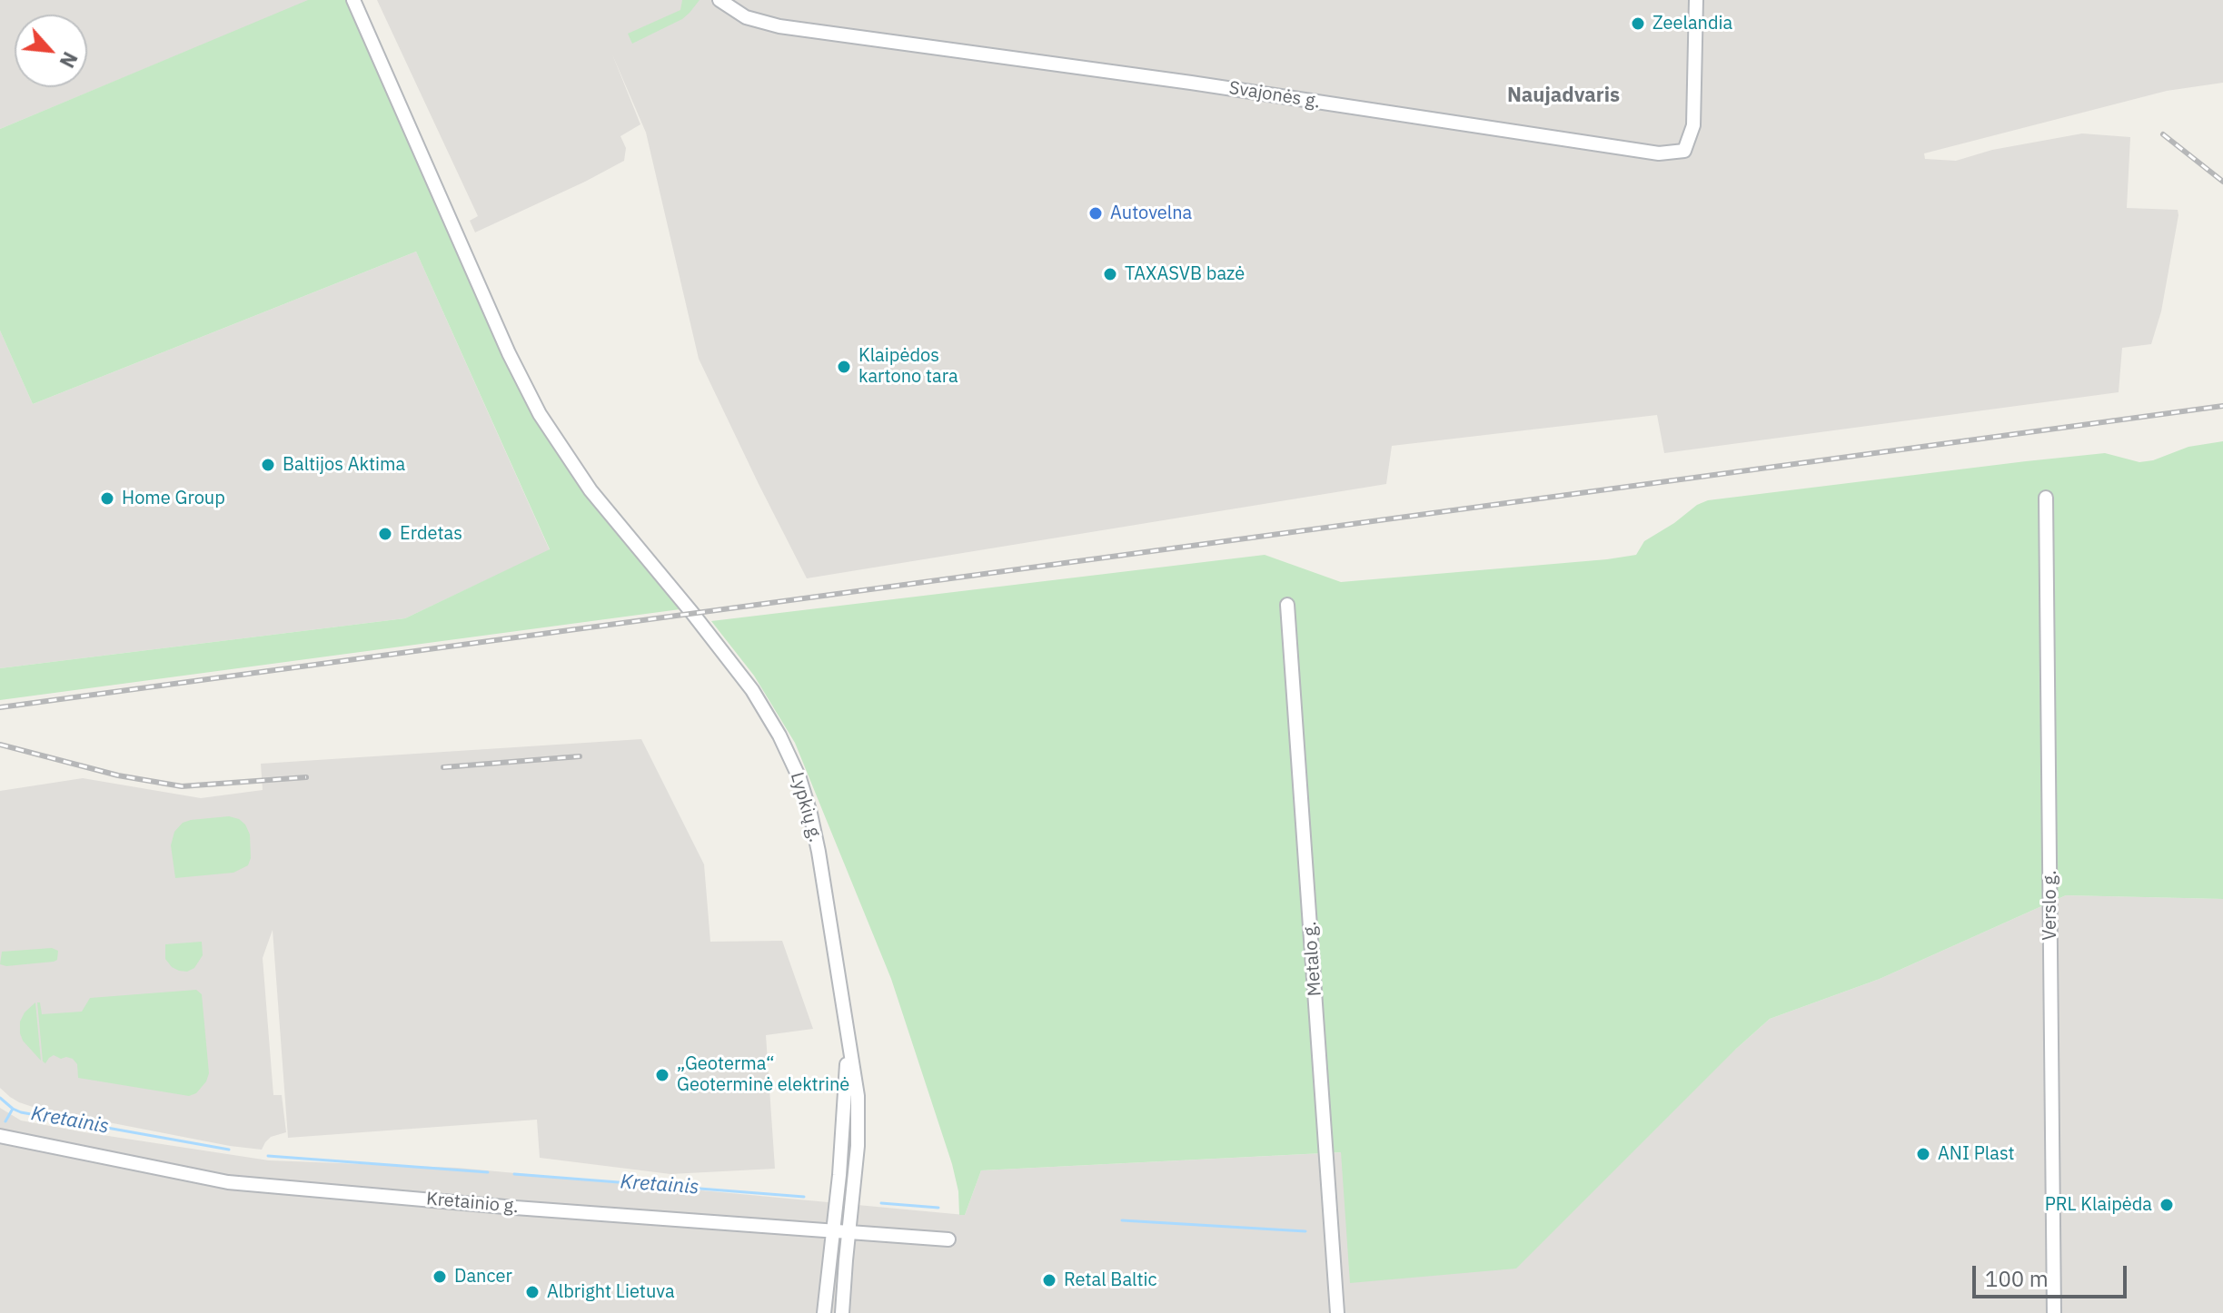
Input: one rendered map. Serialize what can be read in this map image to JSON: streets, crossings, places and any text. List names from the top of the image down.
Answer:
{
  "streets": {
    "street": [
      "Svajonės g.",
      "Lypkių g.",
      "Verslo g.",
      "Metalo g.",
      "Kretainio g."
    ]
  },
  "crossings": [
    ["Lypkių g.", "Kretainio g."]
  ],
  "districts": ["Naujadvaris"],
  "water": ["Kretainis"],
  "places": [
    "Zeelandia",
    "Autovelna",
    "TAXASVB bazė",
    "Klaipėdos kartono tara",
    "Baltijos Aktima",
    "Home Group",
    "Erdetas",
    "„Geoterma“ Geoterminė elektrinė",
    "ANI Plast",
    "PRL Klaipėda",
    "Dancer",
    "Retal Baltic",
    "Albright Lietuva"
  ],
  "scale_bar": "100 m",
  "north": "bottom right"
}
